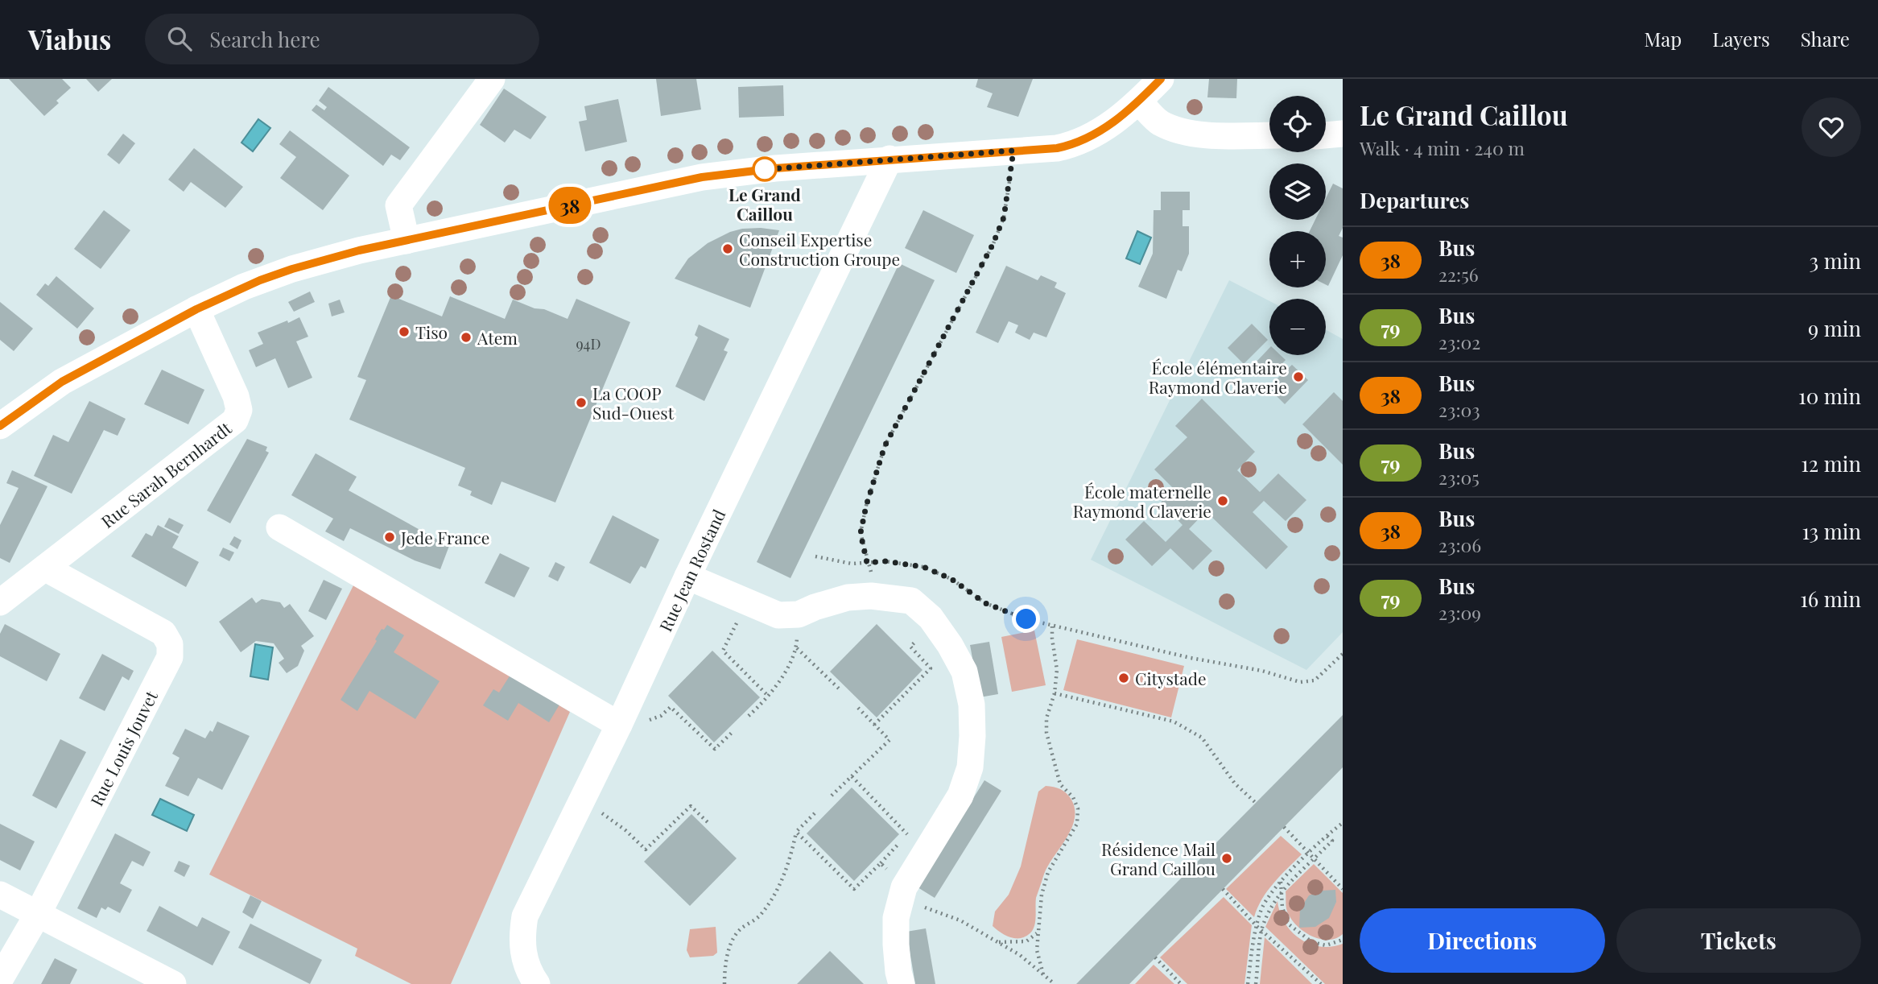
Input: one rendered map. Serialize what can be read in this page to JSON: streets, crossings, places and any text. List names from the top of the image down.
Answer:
{
  "streets": {
    "street": ["Rue Sarah Bernhardt", "Rue Jean Rostand", "Rue Louis Jouvet"]
  },
  "crossings": [
    ["Rue Sarah Bernhardt", "Rue Louis Jouvet"]
  ],
  "places": [
    "Le Grand Caillou",
    "Conseil Expertise Construction Groupe",
    "Tiso",
    "Atem",
    "École élémentaire Raymond Claverie",
    "La COOP Sud-Ouest",
    "École maternelle Raymond Claverie",
    "Jede France",
    "Citystade",
    "Résidence Mail Grand Caillou"
  ],
  "lines": ["bus line 38"],
  "house_numbers": ["94D"],
  "page": {
    "header": "Viabus",
    "search": "Search here",
    "nav": ["Map", "Layers", "Share"],
    "on_map": "38",
    "heading": [
      ["Le Grand Caillou", "Walk · 4 min · 240 m"],
      "Departures"
    ],
    "map_buttons": ["+", "−"],
    "list": [
      {
        "mark": "38",
        "name": "Bus",
        "note": "22:56",
        "value": "3 min"
      },
      {
        "mark": "79",
        "name": "Bus",
        "note": "23:02",
        "value": "9 min"
      },
      {
        "mark": "38",
        "name": "Bus",
        "note": "23:03",
        "value": "10 min"
      },
      {
        "mark": "79",
        "name": "Bus",
        "note": "23:05",
        "value": "12 min"
      },
      {
        "mark": "38",
        "name": "Bus",
        "note": "23:06",
        "value": "13 min"
      },
      {
        "mark": "79",
        "name": "Bus",
        "note": "23:09",
        "value": "16 min"
      }
    ],
    "buttons": ["Directions", "Tickets"]
  }
}
